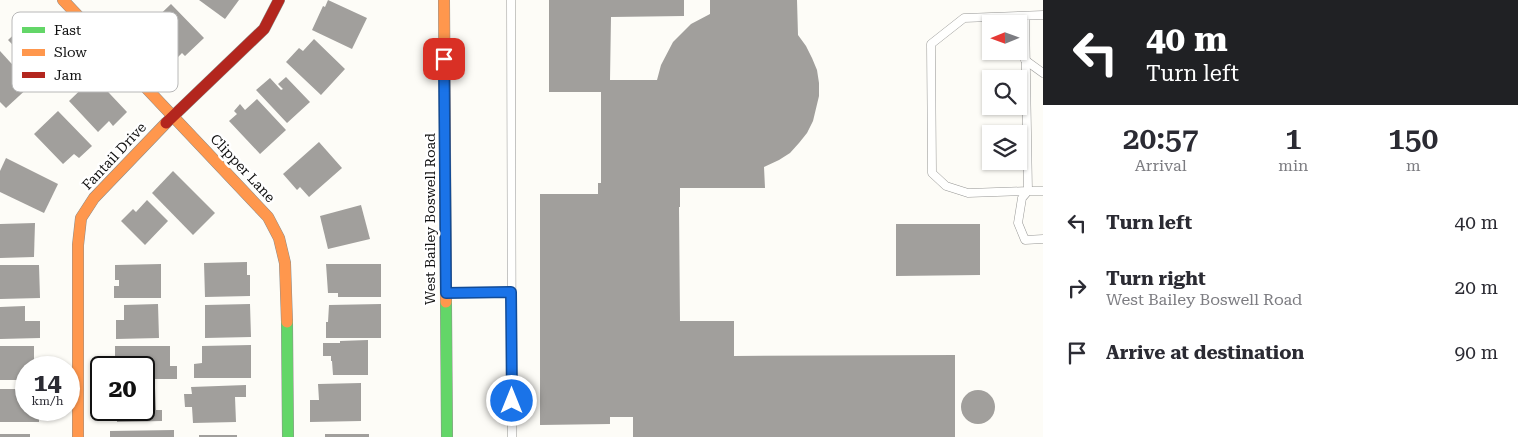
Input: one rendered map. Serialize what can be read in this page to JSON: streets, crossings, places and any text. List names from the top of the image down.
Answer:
{
  "streets": {
    "street": ["Fantail Drive", "Clipper Lane", "West Bailey Boswell Road"]
  },
  "crossings": [
    ["Fantail Drive", "Clipper Lane"]
  ],
  "legend": ["Fast", "Slow", "Jam"],
  "north": "left",
  "page": {
    "turn": ["40 m", "Turn left"],
    "eta": [
      "20:57",
      "Arrival",
      "1",
      "min",
      "150",
      "m"
    ],
    "list": [
      {
        "name": "Turn left",
        "value": "40 m"
      },
      {
        "name": "Turn right",
        "note": "West Bailey Boswell Road",
        "value": "20 m"
      },
      {
        "name": "Arrive at destination",
        "value": "90 m"
      }
    ],
    "speed": "14 km/h",
    "limit": "20"
  }
}
